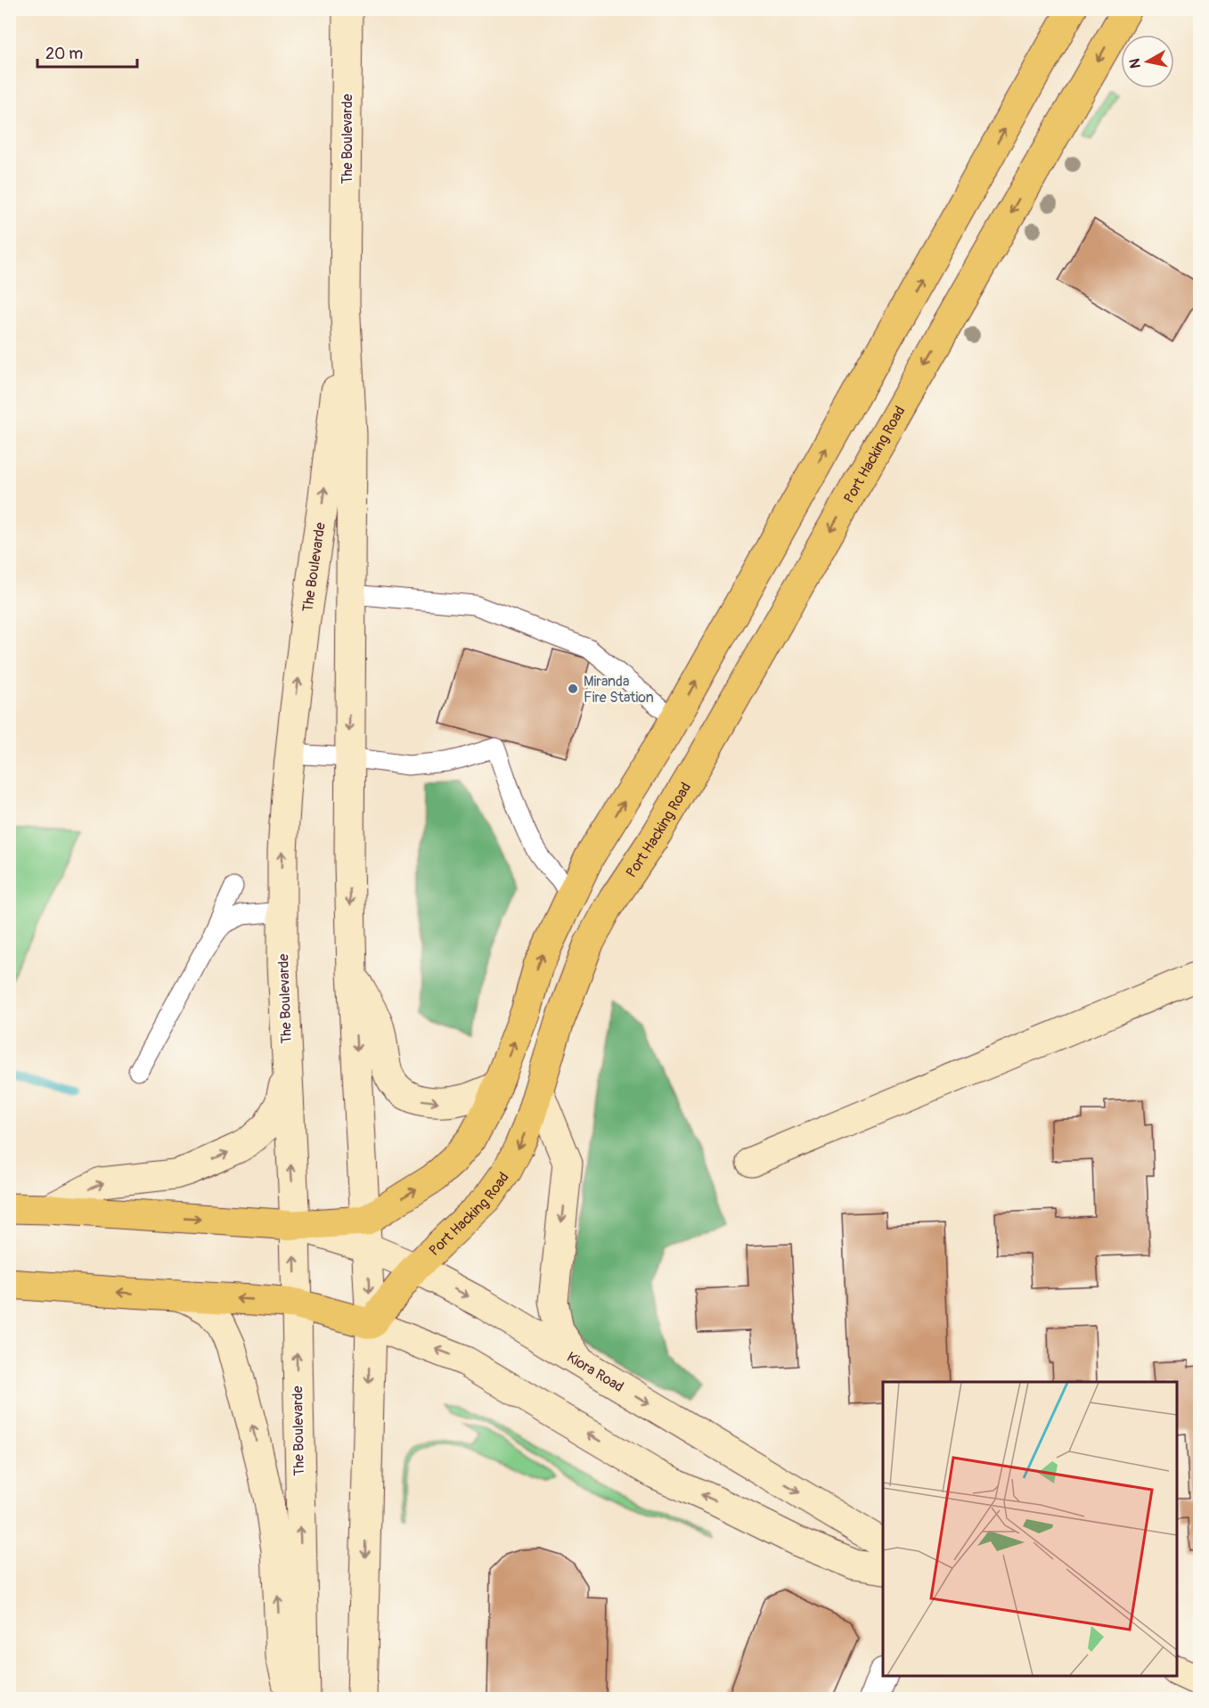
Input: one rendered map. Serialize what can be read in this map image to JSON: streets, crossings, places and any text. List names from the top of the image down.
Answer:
{
  "streets": {
    "main road": ["The Boulevarde", "Port Hacking Road", "Kiora Road"]
  },
  "crossings": [
    ["The Boulevarde", "Port Hacking Road"],
    ["The Boulevarde", "Kiora Road"],
    ["Port Hacking Road", "Kiora Road"]
  ],
  "places": ["Miranda Fire Station"],
  "scale_bar": "20 m",
  "north": "left"
}
